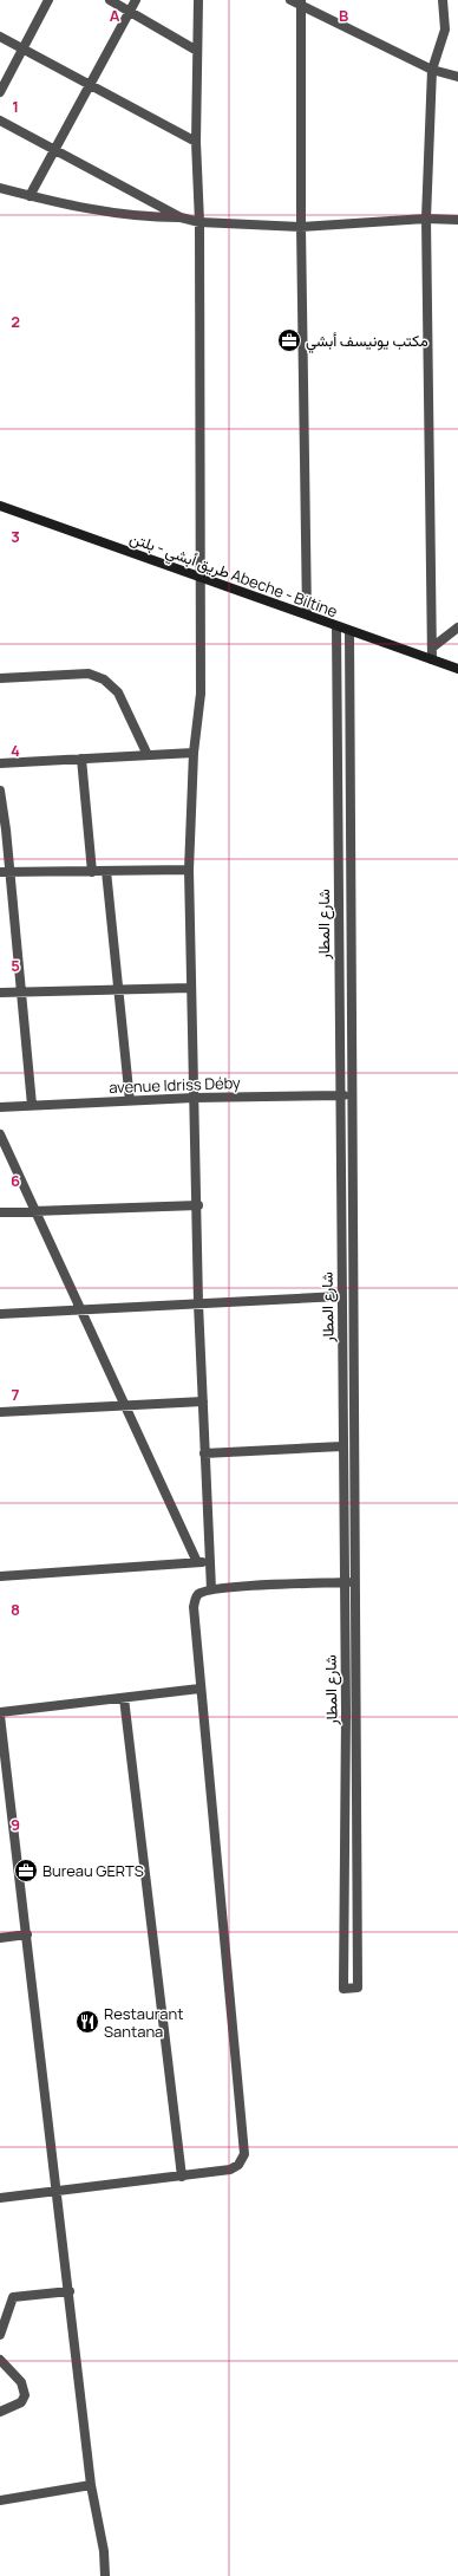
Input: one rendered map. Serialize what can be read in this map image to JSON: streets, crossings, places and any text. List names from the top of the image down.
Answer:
{
  "streets": {
    "main road": ["طريق أبشي - بلتن Abeche - Biltine"],
    "street": ["شارع المطار", "avenue Idriss Déby"]
  },
  "crossings": [
    ["طريق أبشي - بلتن Abeche - Biltine", "شارع المطار"],
    ["شارع المطار", "avenue Idriss Déby"]
  ],
  "places": {
    "office": ["مكتب يونيسف أبشي", "Bureau GERTS"],
    "restaurant": ["Restaurant Santana"]
  },
  "grid": {
    "columns": ["A", "B"],
    "rows": [
      "1",
      "2",
      "3",
      "4",
      "5",
      "6",
      "7",
      "8",
      "9"
    ]
  }
}
